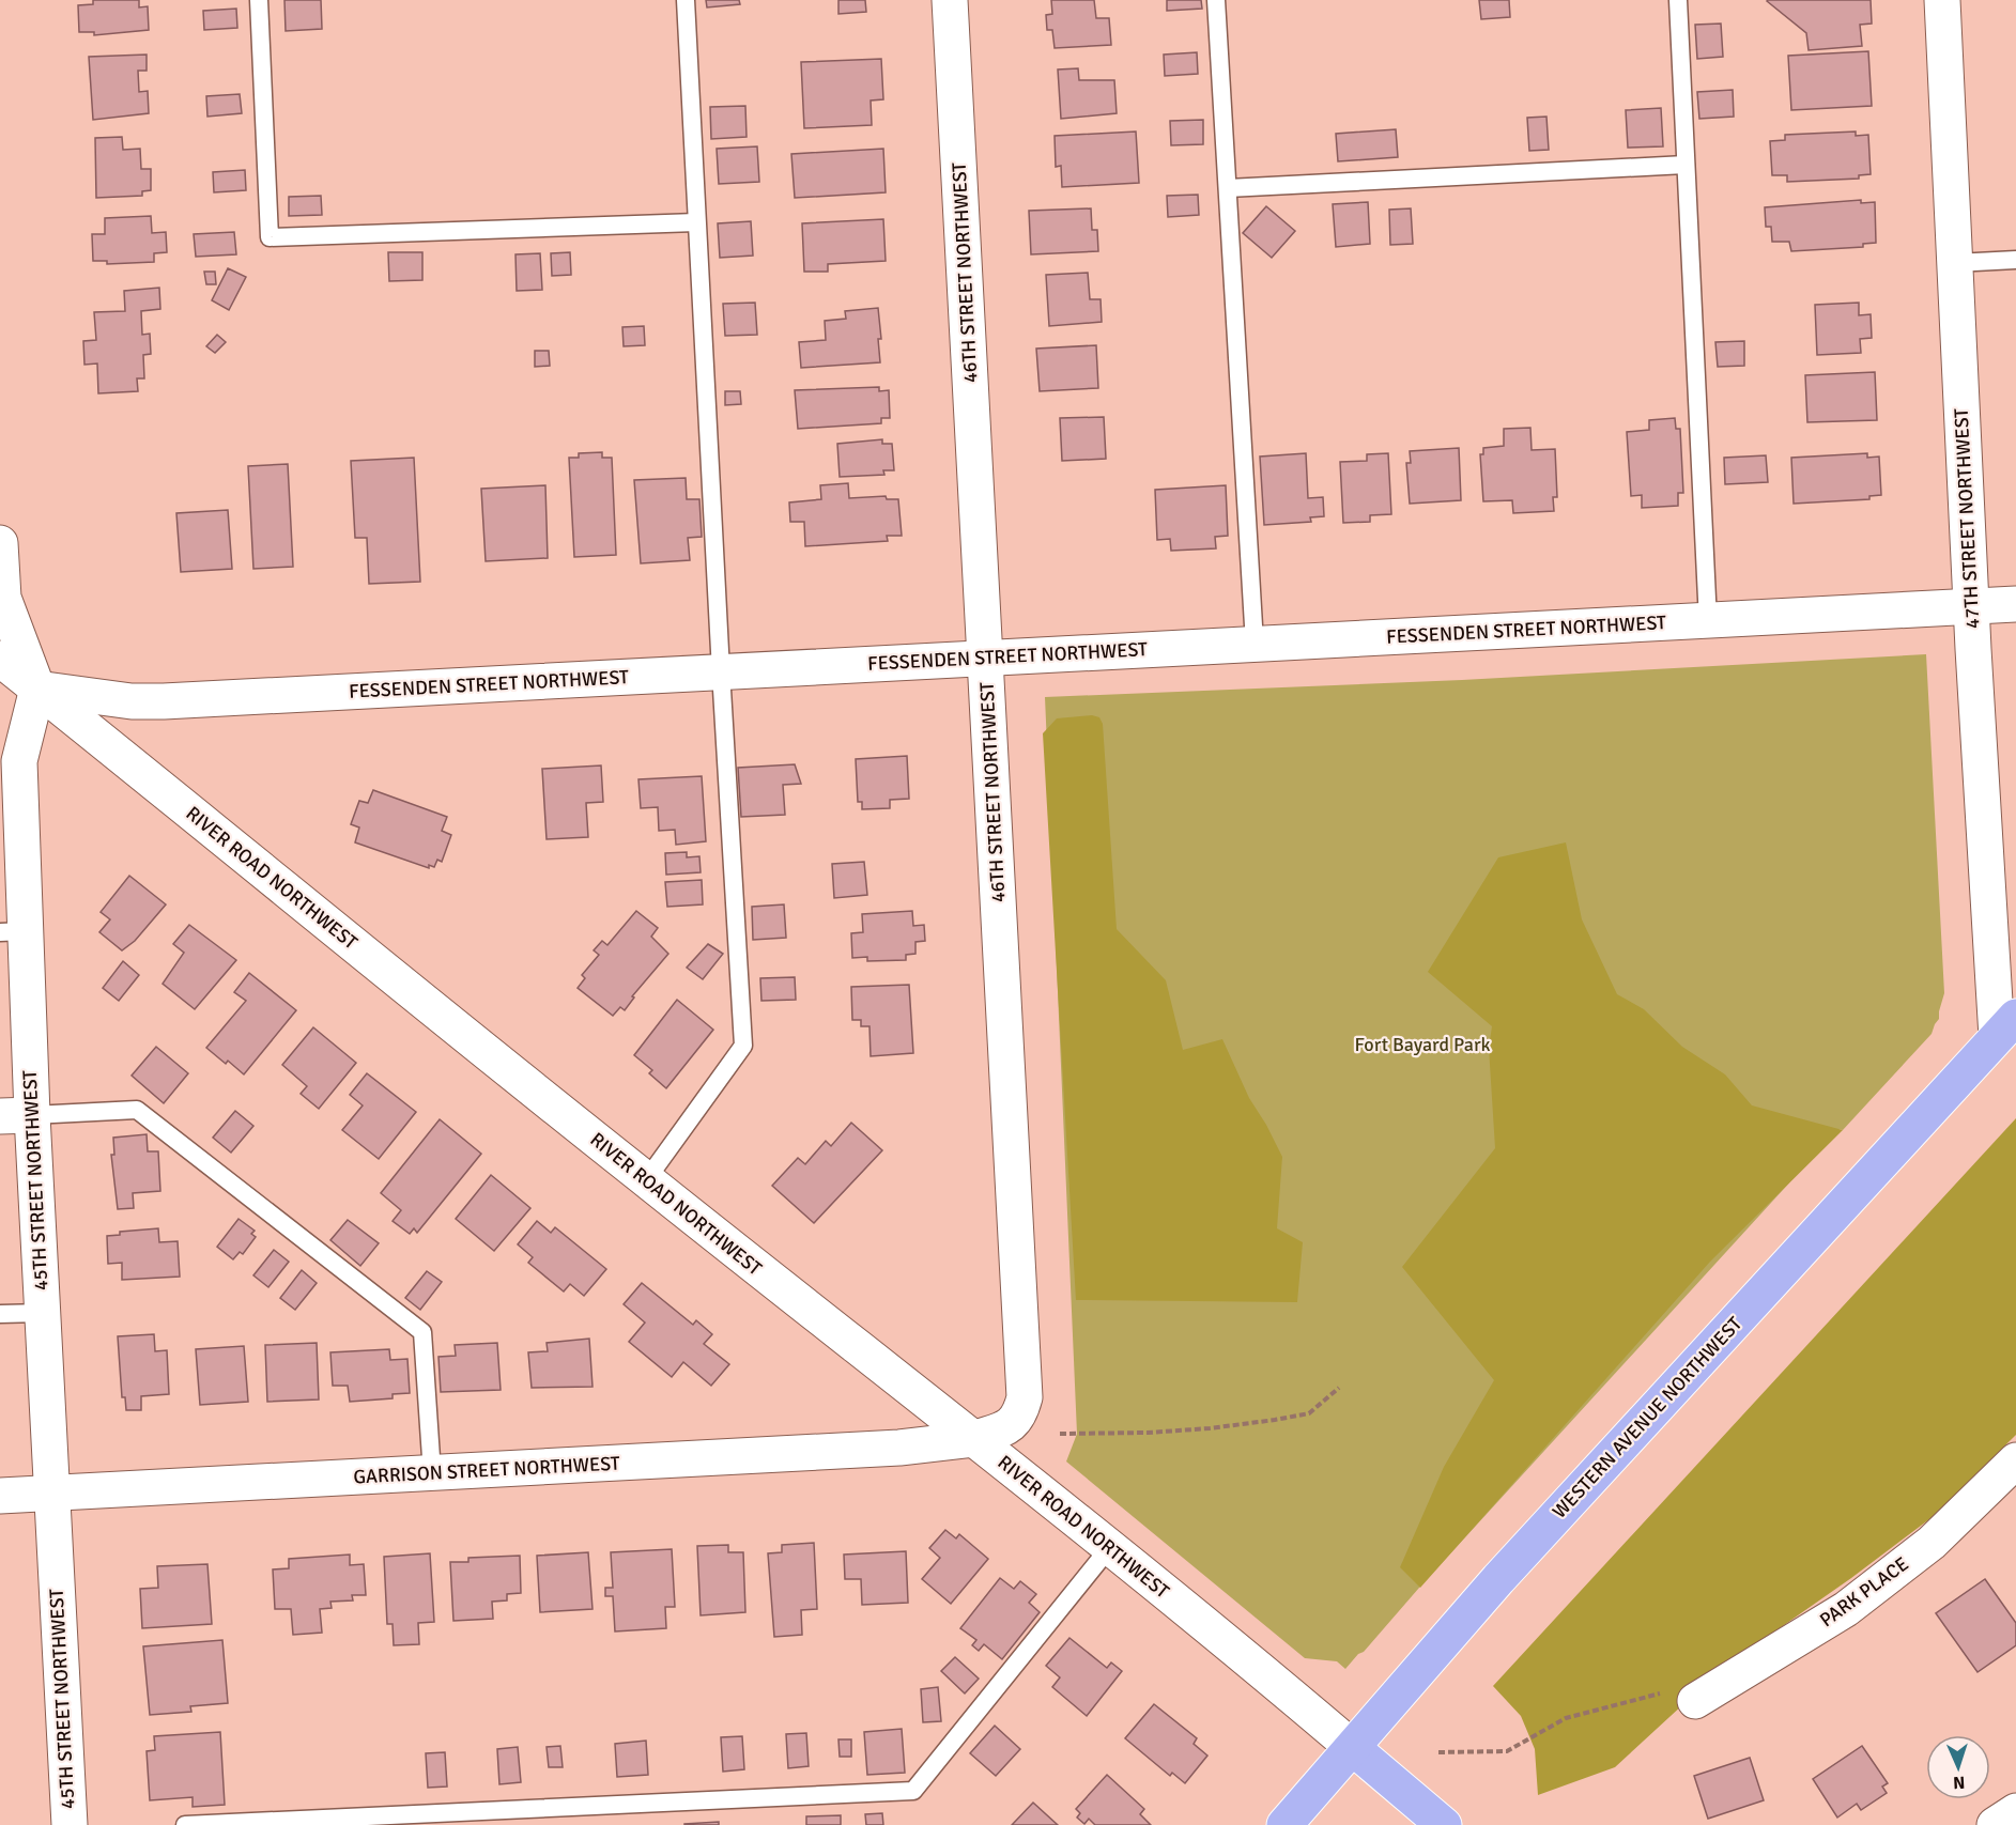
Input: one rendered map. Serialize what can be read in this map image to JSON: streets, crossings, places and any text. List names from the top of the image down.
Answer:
{
  "streets": {
    "main road": ["WESTERN AVENUE NORTHWEST"],
    "street": [
      "46TH STREET NORTHWEST",
      "47TH STREET NORTHWEST",
      "FESSENDEN STREET NORTHWEST",
      "RIVER ROAD NORTHWEST",
      "45TH STREET NORTHWEST",
      "GARRISON STREET NORTHWEST",
      "PARK PLACE"
    ]
  },
  "crossings": [
    ["46TH STREET NORTHWEST", "FESSENDEN STREET NORTHWEST"],
    ["46TH STREET NORTHWEST", "RIVER ROAD NORTHWEST"],
    ["46TH STREET NORTHWEST", "GARRISON STREET NORTHWEST"],
    ["47TH STREET NORTHWEST", "FESSENDEN STREET NORTHWEST"],
    ["47TH STREET NORTHWEST", "WESTERN AVENUE NORTHWEST"],
    ["FESSENDEN STREET NORTHWEST", "RIVER ROAD NORTHWEST"],
    ["FESSENDEN STREET NORTHWEST", "45TH STREET NORTHWEST"],
    ["RIVER ROAD NORTHWEST", "45TH STREET NORTHWEST"],
    ["RIVER ROAD NORTHWEST", "WESTERN AVENUE NORTHWEST"],
    ["RIVER ROAD NORTHWEST", "GARRISON STREET NORTHWEST"],
    ["45TH STREET NORTHWEST", "GARRISON STREET NORTHWEST"]
  ],
  "parks": ["Fort Bayard Park"],
  "north": "bottom"
}
